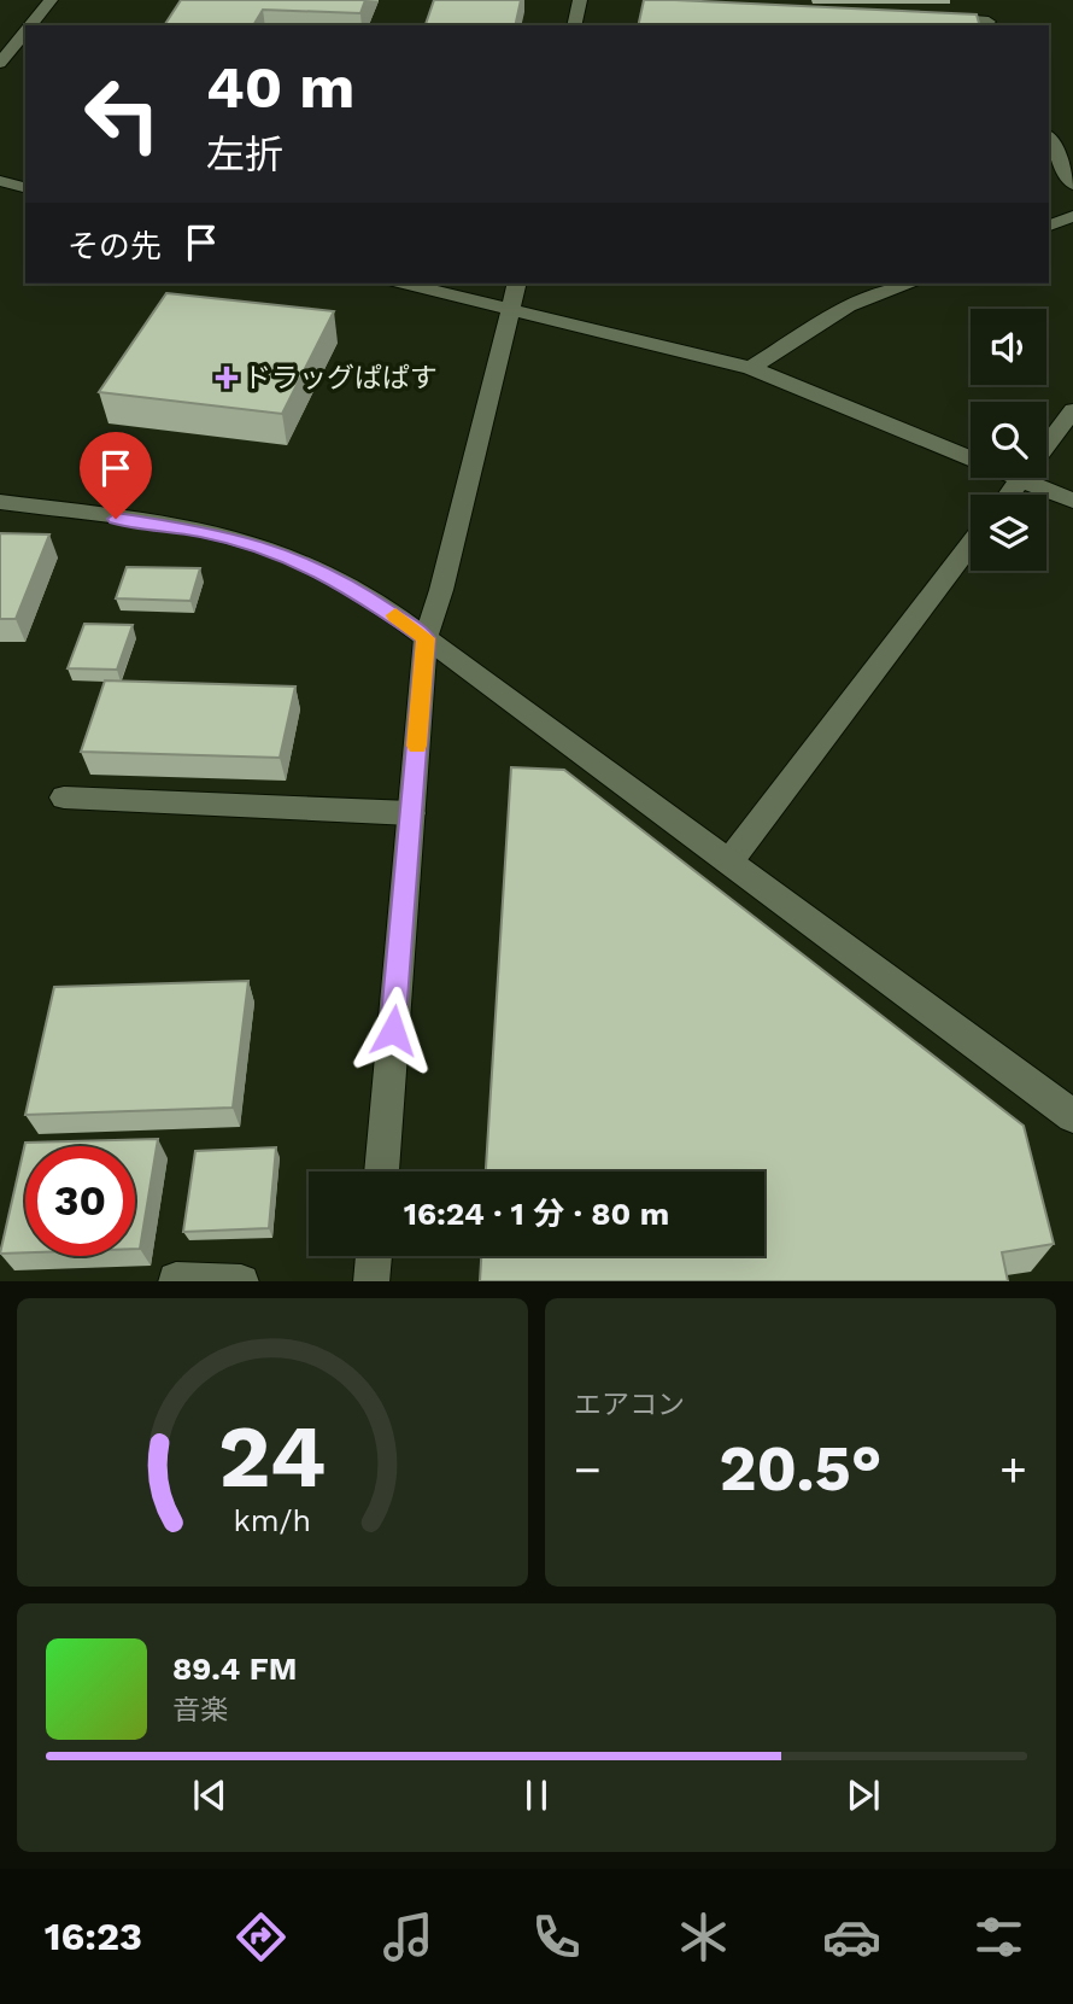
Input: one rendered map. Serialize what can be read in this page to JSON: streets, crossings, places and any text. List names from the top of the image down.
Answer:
{
  "places": {
    "health": ["ドラッグぱぱす"]
  },
  "page": {
    "turn": ["40 m", "左折"],
    "then": "その先",
    "limit": "30",
    "trip": "16:24 · 1 分 · 80 m",
    "tile": "エアコン",
    "heat": ["−", "20.5°", "+"],
    "song": ["89.4 FM", "音楽"],
    "tabs": "16:23",
    "gauge": ["24", "km/h"]
  }
}
